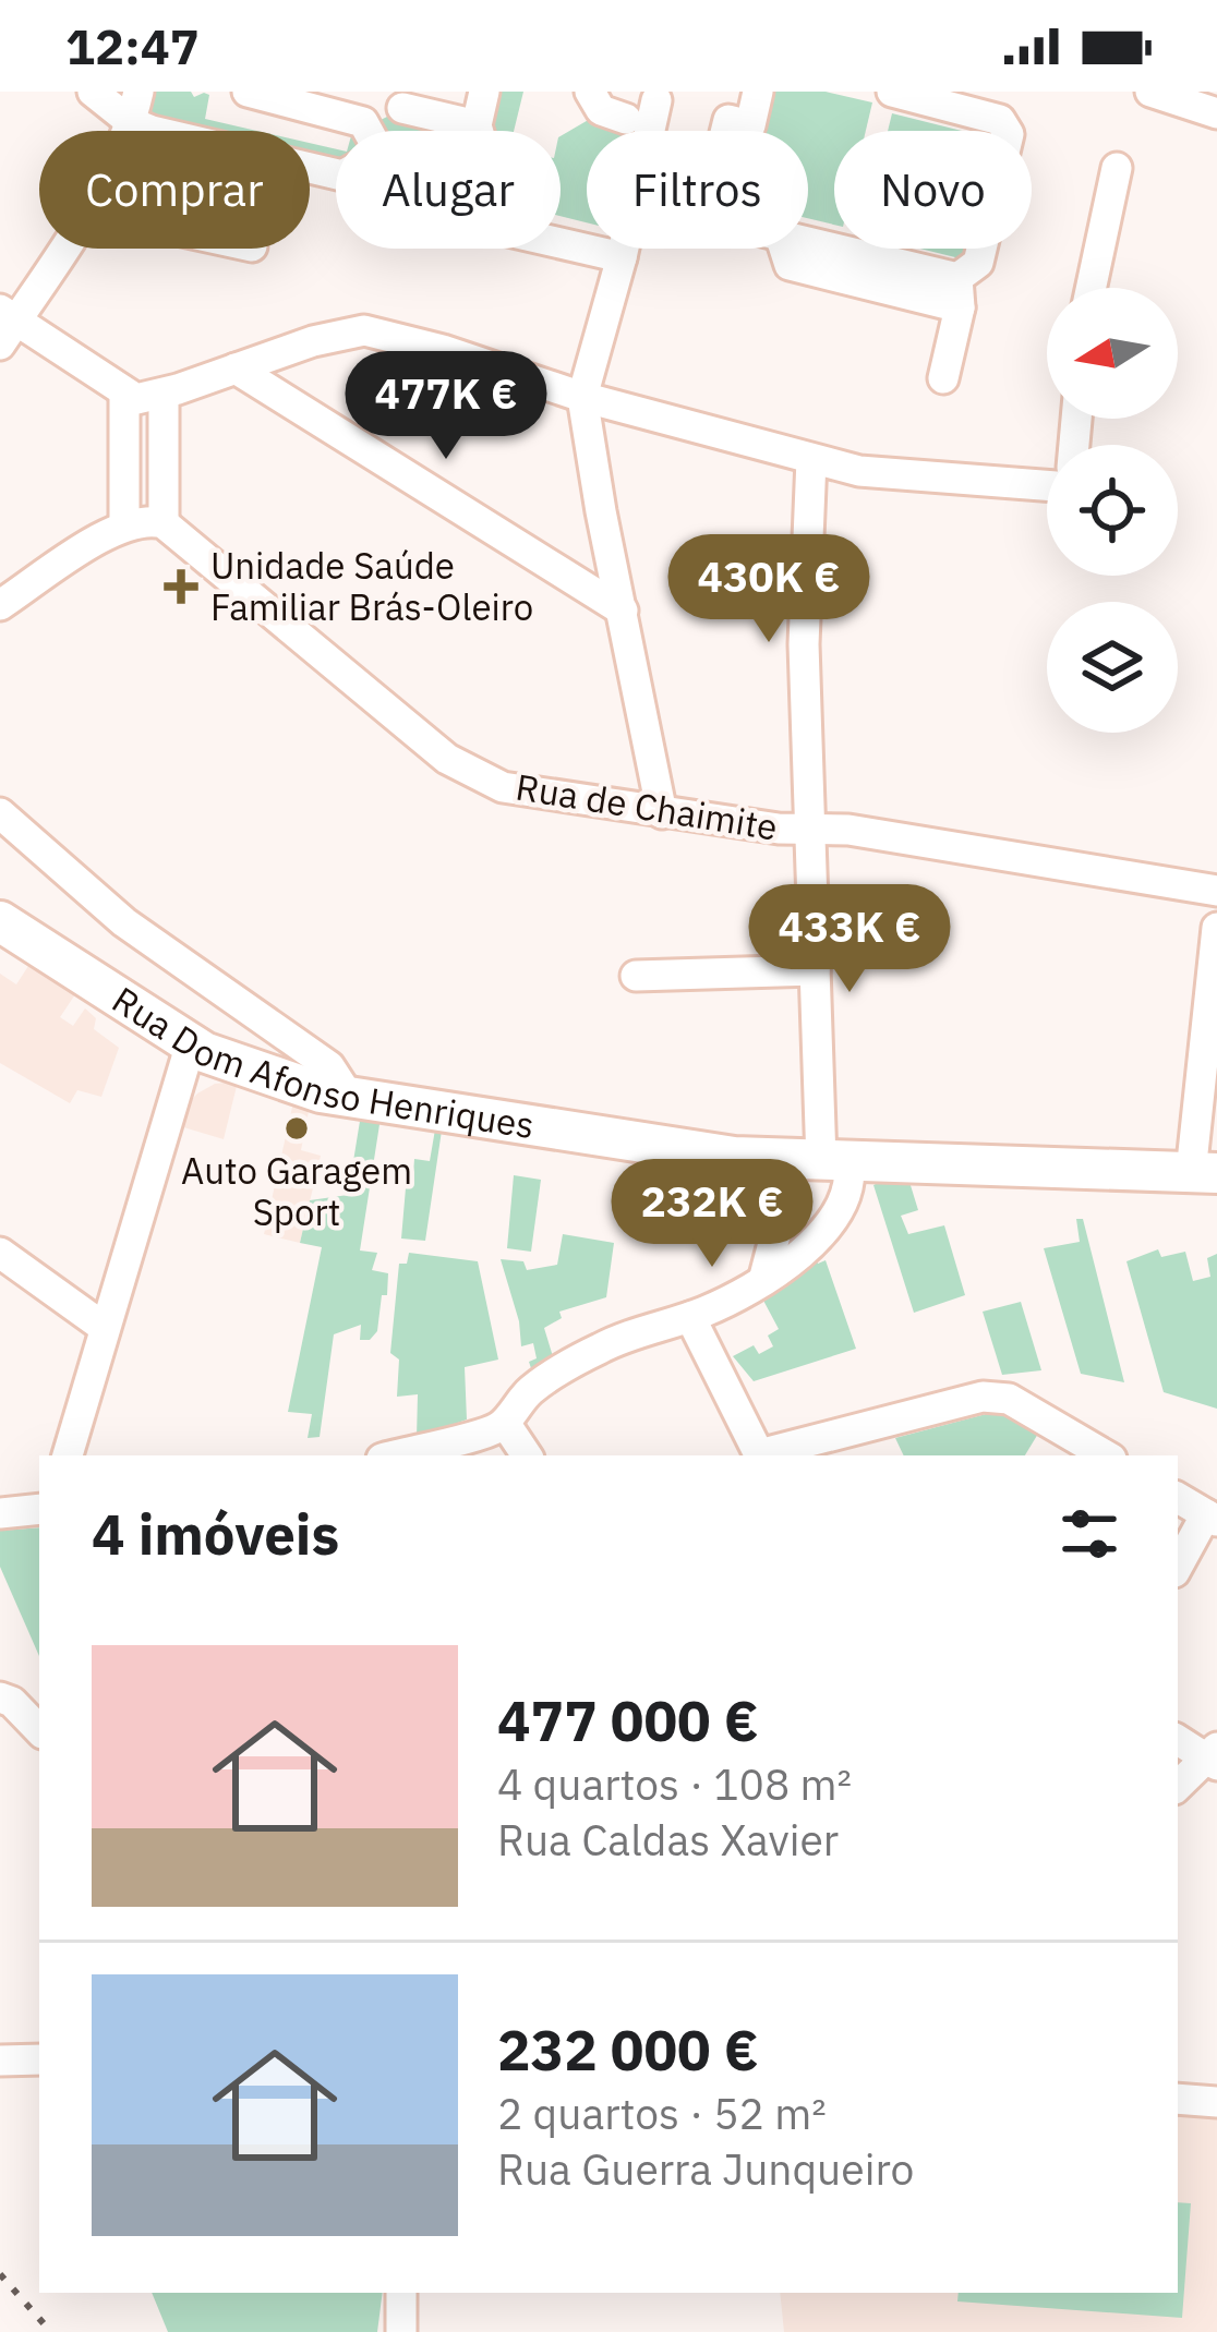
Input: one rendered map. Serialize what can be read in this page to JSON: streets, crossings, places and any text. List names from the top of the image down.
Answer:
{
  "streets": {
    "main road": ["Rua Dom Afonso Henriques"],
    "street": ["Rua de Chaimite"]
  },
  "places": {
    "health": ["Unidade Saúde Familiar Brás-Oleiro"],
    "other": ["Auto Garagem Sport"]
  },
  "north": "left",
  "page": {
    "status": "12:47",
    "chip": [
      "Comprar",
      "Alugar",
      "Filtros",
      "Novo"
    ],
    "price": [
      "477K €",
      "430K €",
      "433K €",
      "232K €"
    ],
    "heading": "4 imóveis",
    "list": [
      {
        "name": "477 000 €",
        "note": "4 quartos · 108 m² · Rua Caldas Xavier"
      },
      {
        "name": "232 000 €",
        "note": "2 quartos · 52 m² · Rua Guerra Junqueiro"
      }
    ]
  }
}
